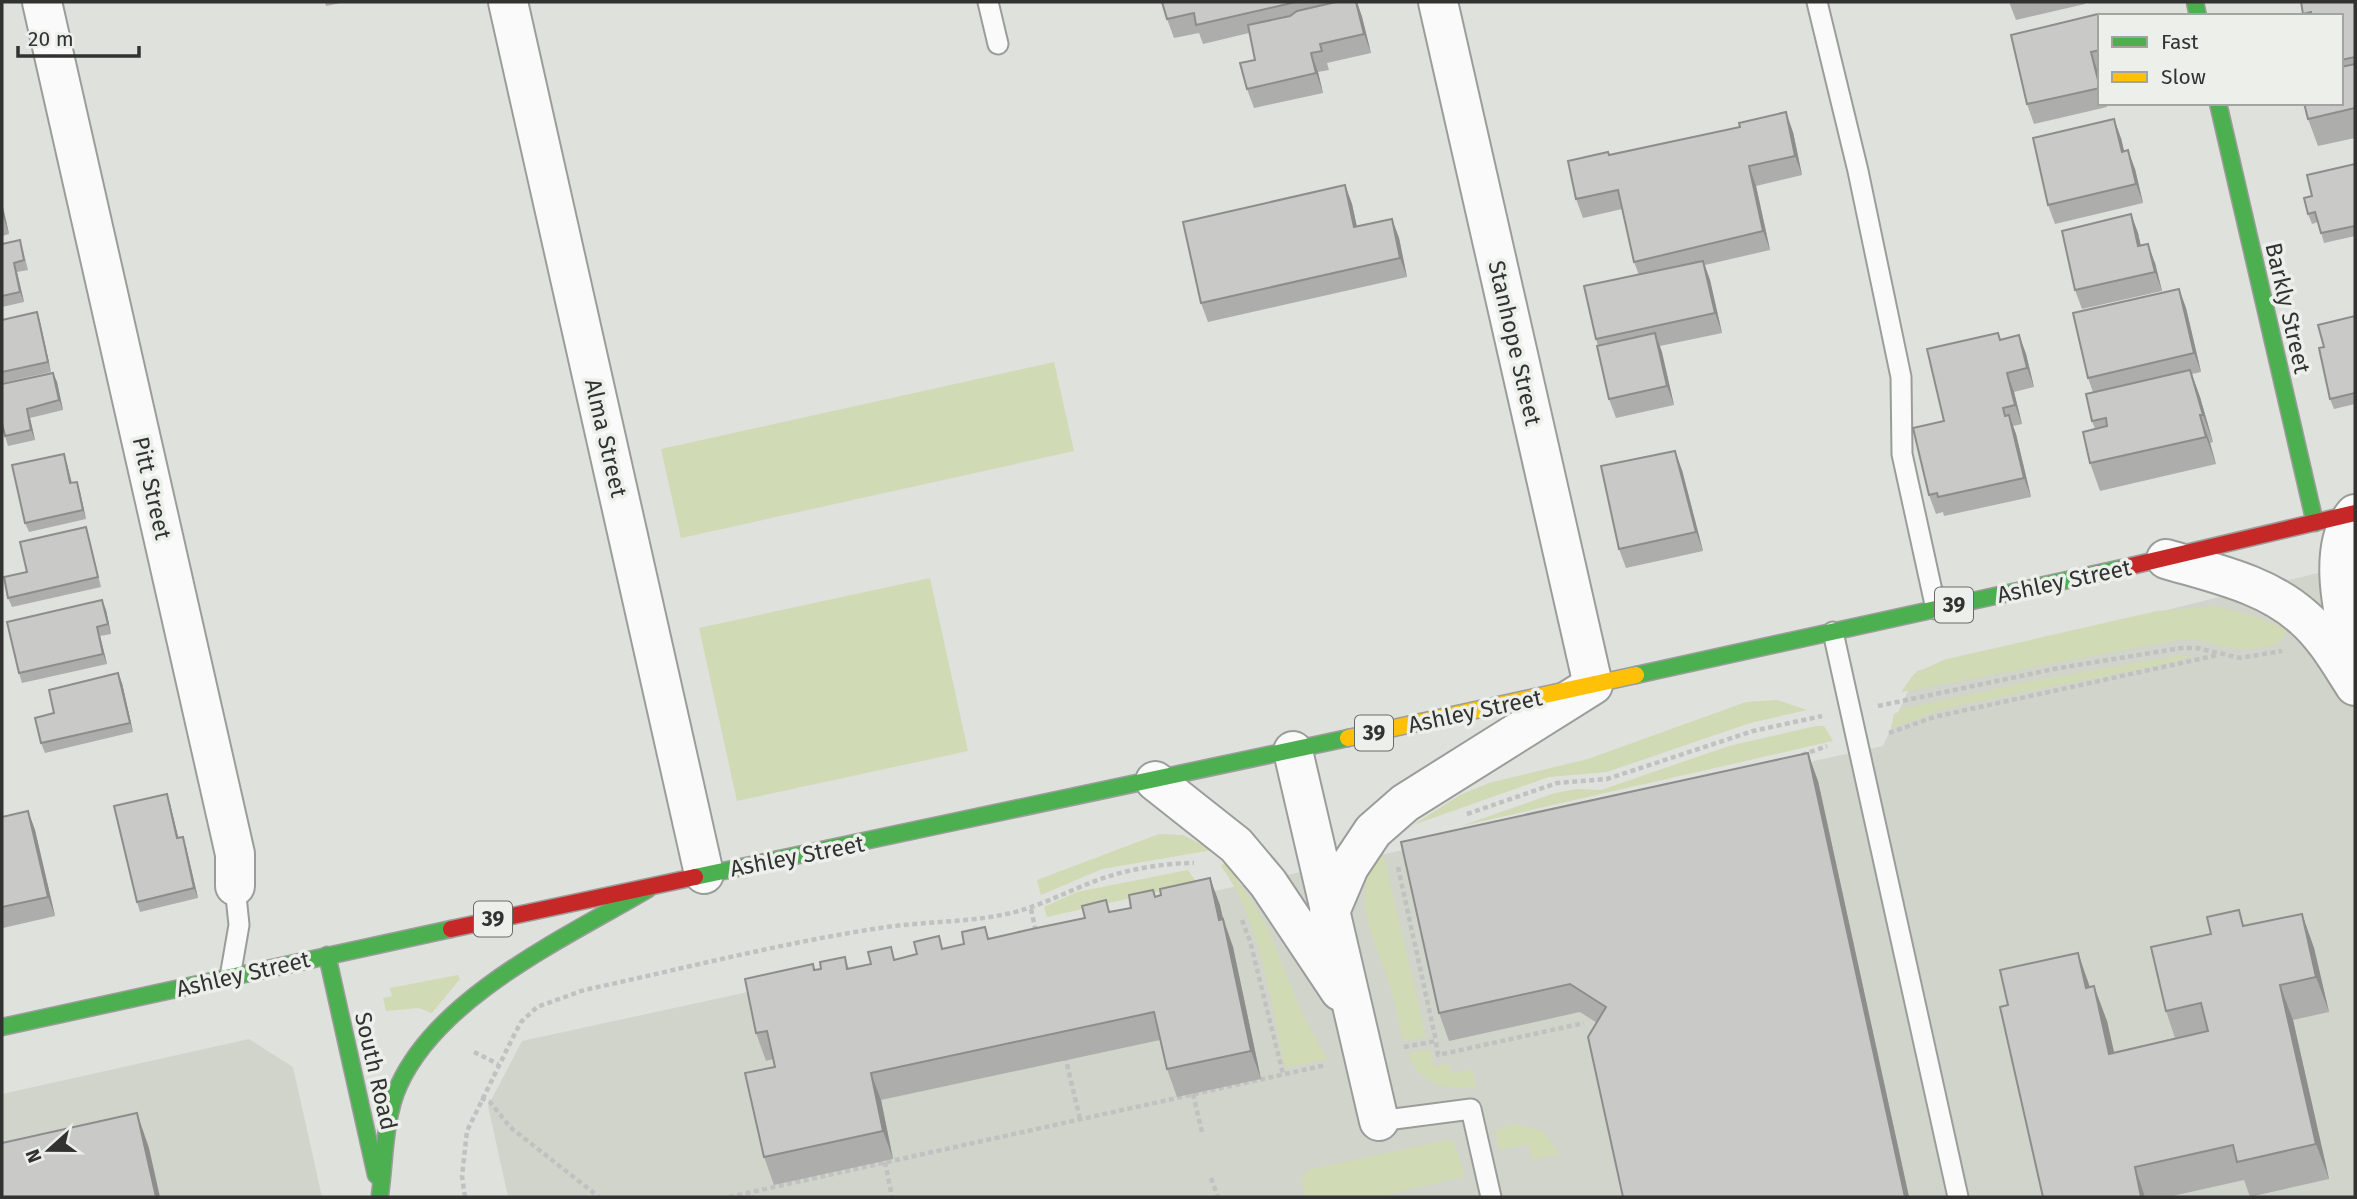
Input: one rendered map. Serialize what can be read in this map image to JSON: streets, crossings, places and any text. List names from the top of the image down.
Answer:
{
  "streets": {
    "main road": [
      "Barkly Street",
      "Ashley Street",
      "39",
      "South Road"
    ],
    "street": ["Stanhope Street", "Alma Street", "Pitt Street"]
  },
  "crossings": [
    ["Barkly Street", "Ashley Street"],
    ["Stanhope Street", "Ashley Street"],
    ["Alma Street", "Ashley Street"],
    ["Pitt Street", "Ashley Street"],
    ["Ashley Street", "South Road"]
  ],
  "legend": ["Fast", "Slow"],
  "scale_bar": "20 m",
  "north": "left"
}
